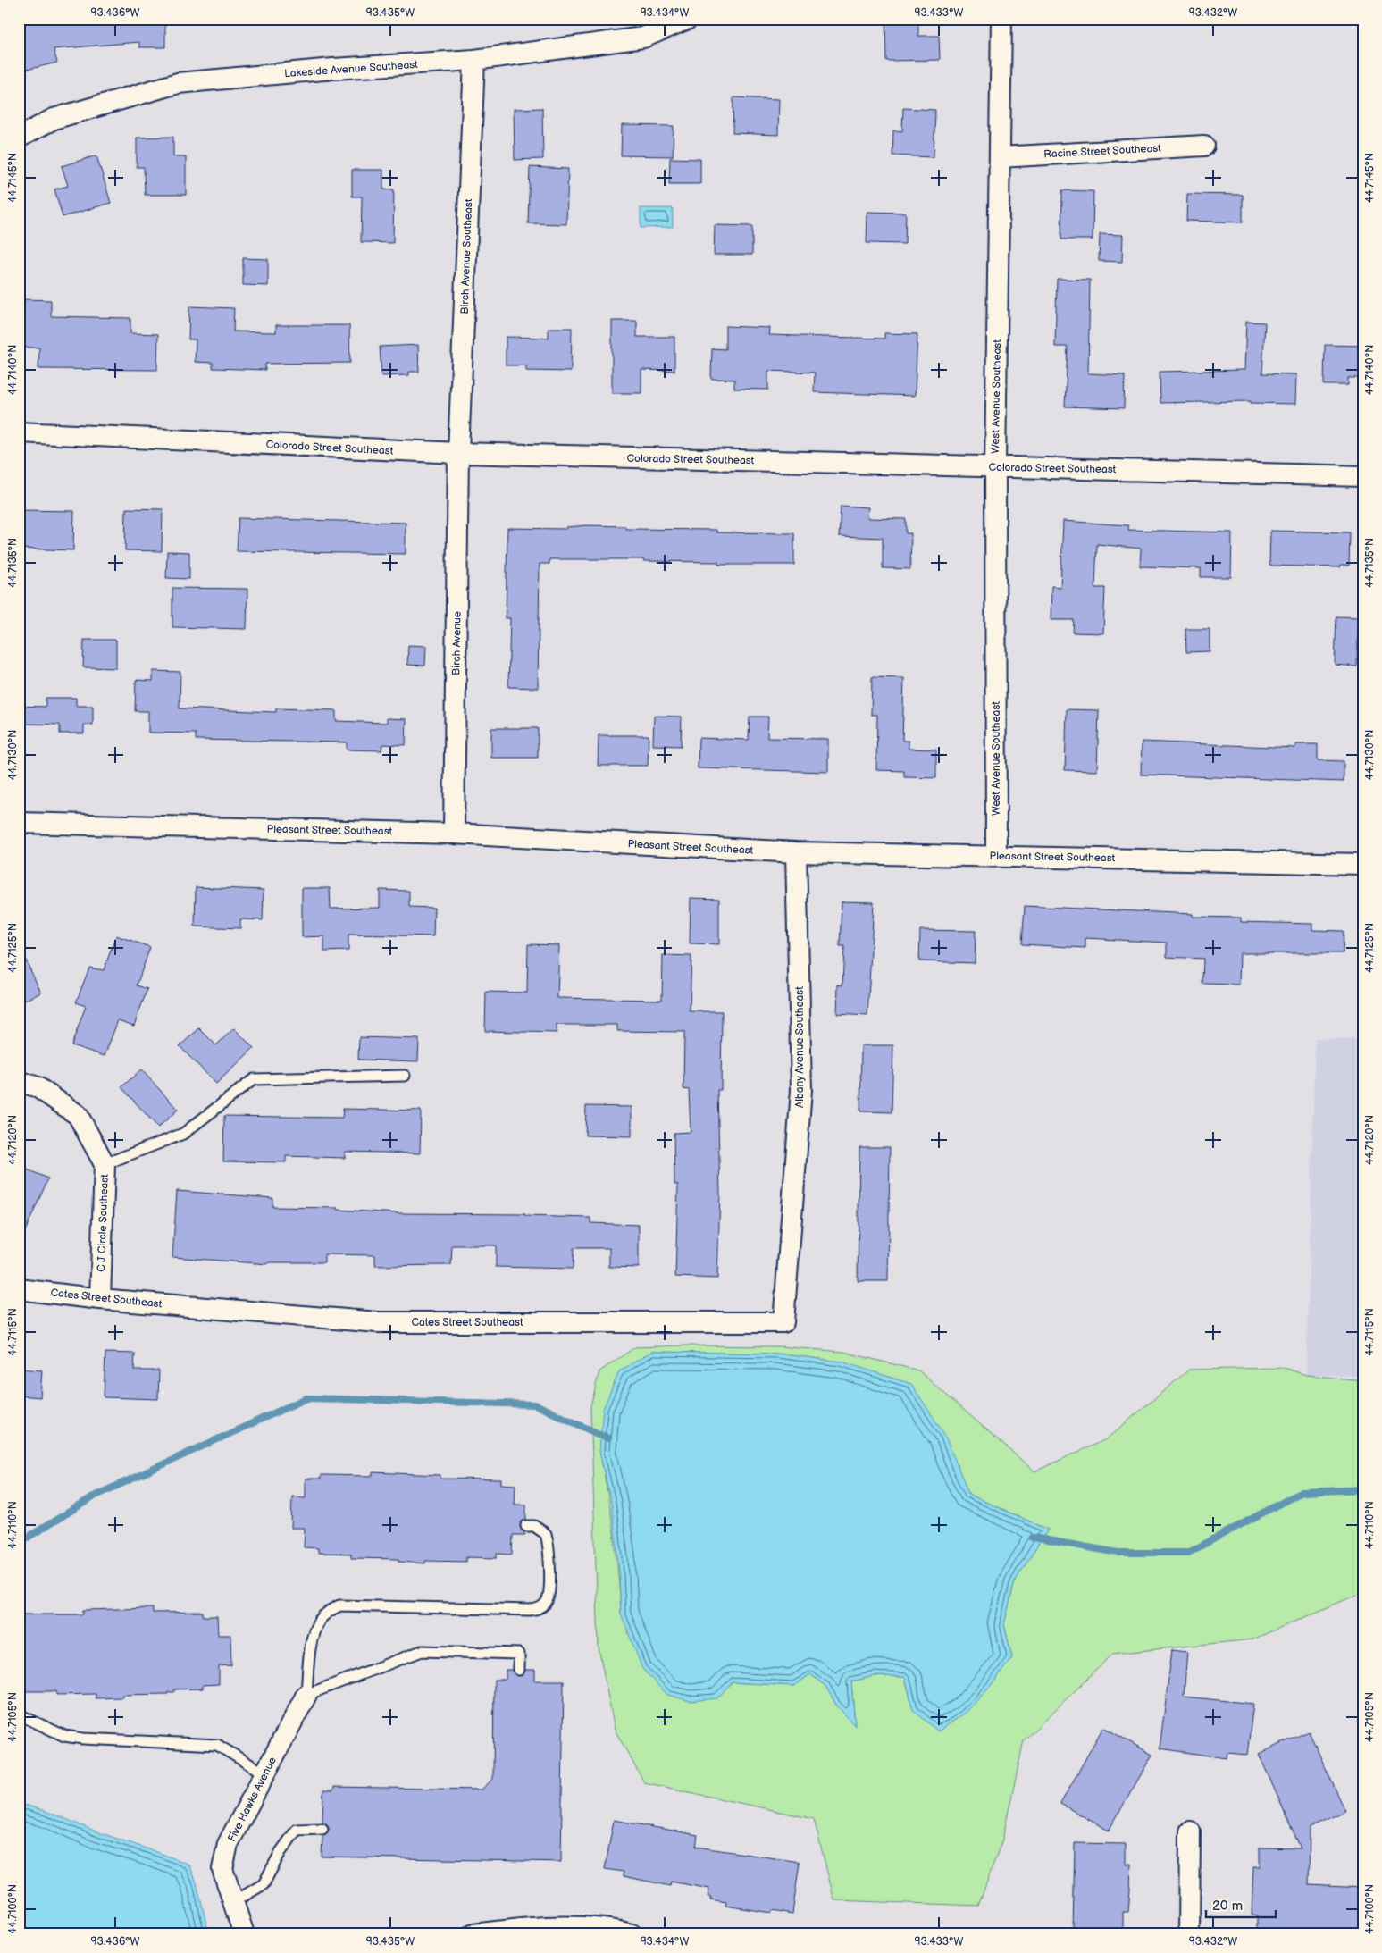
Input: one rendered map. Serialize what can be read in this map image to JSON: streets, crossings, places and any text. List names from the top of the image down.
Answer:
{
  "streets": {
    "street": [
      "Lakeside Avenue Southeast",
      "Racine Street Southeast",
      "Birch Avenue Southeast",
      "West Avenue Southeast",
      "Colorado Street Southeast",
      "Birch Avenue",
      "Pleasant Street Southeast",
      "Albany Avenue Southeast",
      "C J Circle Southeast",
      "Cates Street Southeast",
      "Five Hawks Avenue"
    ]
  },
  "crossings": [
    ["Lakeside Avenue Southeast", "Birch Avenue Southeast"],
    ["Racine Street Southeast", "West Avenue Southeast"],
    ["Birch Avenue Southeast", "Colorado Street Southeast"],
    ["Birch Avenue Southeast", "Birch Avenue"],
    ["West Avenue Southeast", "Colorado Street Southeast"],
    ["West Avenue Southeast", "Pleasant Street Southeast"],
    ["Colorado Street Southeast", "Birch Avenue"],
    ["Birch Avenue", "Pleasant Street Southeast"],
    ["Pleasant Street Southeast", "Albany Avenue Southeast"],
    ["Albany Avenue Southeast", "Cates Street Southeast"],
    ["C J Circle Southeast", "Cates Street Southeast"]
  ],
  "scale_bar": "20 m",
  "coordinates": [
    "93.436°W",
    "93.435°W",
    "93.434°W",
    "93.433°W",
    "93.432°W",
    "44.7145°N",
    "44.7140°N",
    "44.7135°N",
    "44.7130°N",
    "44.7125°N",
    "44.7120°N",
    "44.7115°N",
    "44.7110°N",
    "44.7105°N",
    "44.7100°N"
  ]
}
